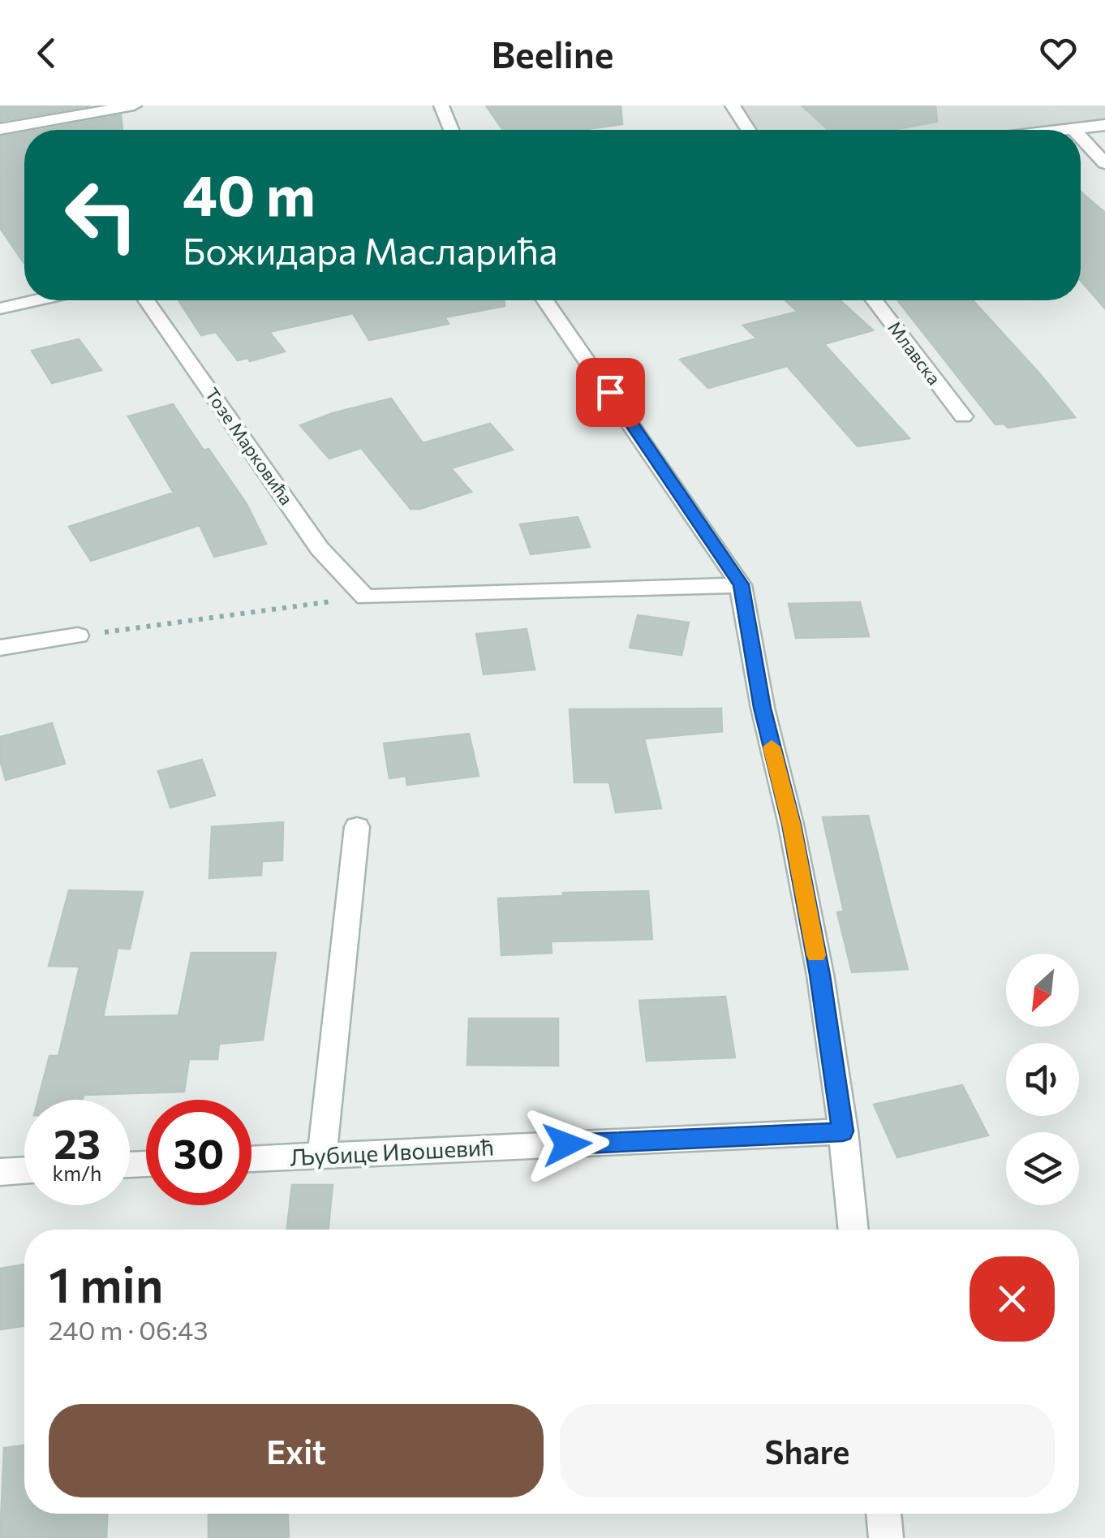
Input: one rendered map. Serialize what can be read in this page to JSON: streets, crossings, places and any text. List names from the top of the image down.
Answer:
{
  "streets": {
    "street": ["Млавска", "Тозе Марковића", "Љубице Ивошевић"]
  },
  "north": "bottom left",
  "page": {
    "header": "Beeline",
    "turn": ["40 m", "Божидара Масларића"],
    "speed": "23 km/h",
    "limit": "30",
    "heading": ["1 min", "240 m · 06:43"],
    "buttons": ["Exit", "Share"]
  }
}
